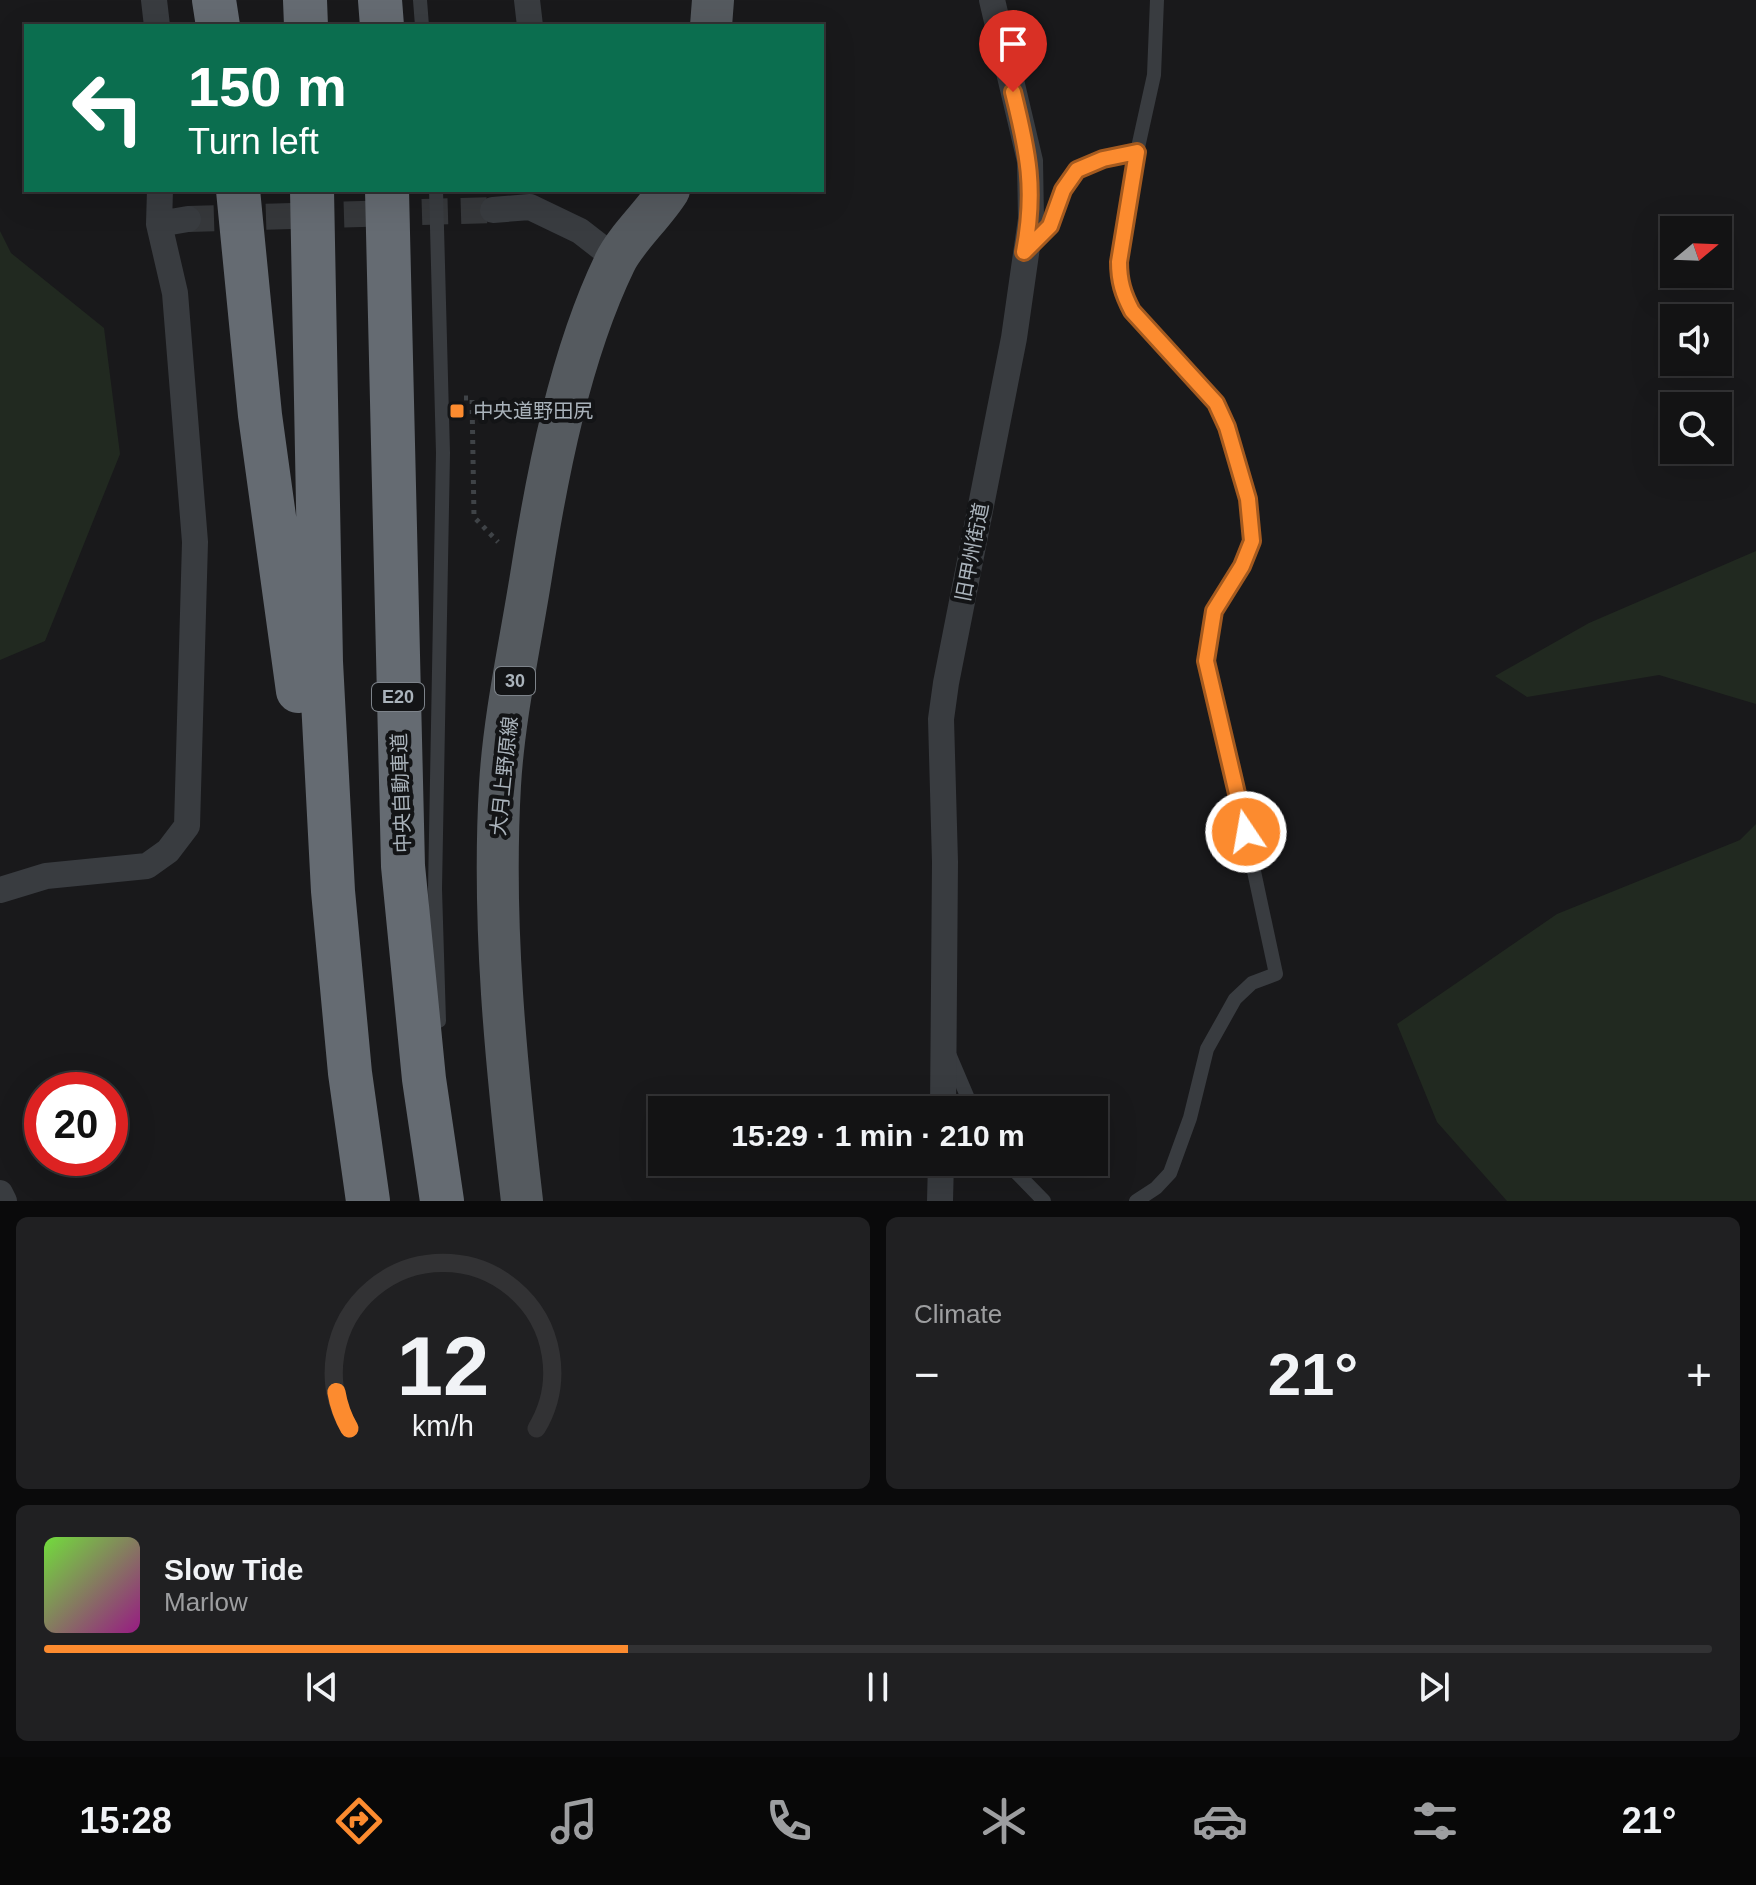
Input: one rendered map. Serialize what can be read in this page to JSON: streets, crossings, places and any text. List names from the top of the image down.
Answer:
{
  "streets": {
    "highway": ["E20", "中央自動車道"],
    "main road": ["30", "大月上野原線"],
    "street": ["旧甲州街道"]
  },
  "places": {
    "transit": ["中央道野田尻"]
  },
  "north": "right",
  "page": {
    "turn": ["150 m", "Turn left"],
    "limit": "20",
    "trip": "15:29 · 1 min · 210 m",
    "tile": "Climate",
    "heat": ["−", "21°", "+"],
    "song": ["Slow Tide", "Marlow"],
    "tabs": ["15:28", "21°"],
    "gauge": ["12", "km/h"]
  }
}
